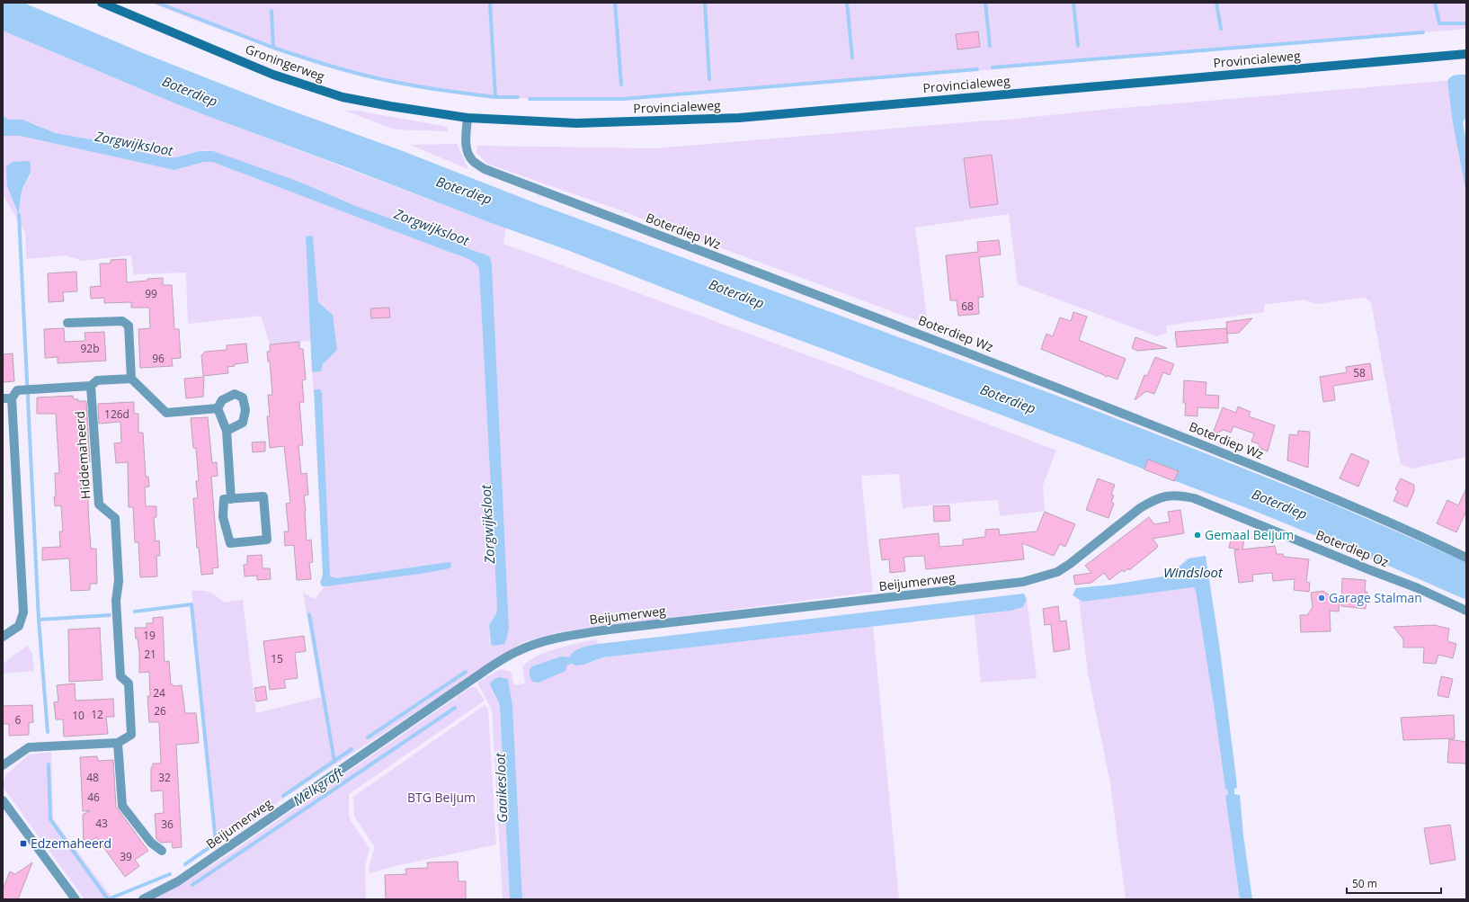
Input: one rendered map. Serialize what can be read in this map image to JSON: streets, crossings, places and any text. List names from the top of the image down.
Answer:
{
  "streets": {
    "main road": ["Provincialeweg", "Groningerweg"],
    "street": [
      "Boterdiep Wz",
      "Hiddemaheerd",
      "Boterdiep Oz",
      "Beijumerweg"
    ]
  },
  "crossings": [
    ["Provincialeweg", "Groningerweg"],
    ["Provincialeweg", "Boterdiep Wz"],
    ["Groningerweg", "Boterdiep Wz"],
    ["Boterdiep Oz", "Beijumerweg"]
  ],
  "water": [
    "Boterdiep",
    "Zorgwijksloot",
    "Windsloot",
    "Melkgraft",
    "Gaaikesloot"
  ],
  "parks": ["BTG Beijum"],
  "places": {
    "other": ["Gemaal Beijum", "Garage Stalman"],
    "transit": ["Edzemaheerd"]
  },
  "house_numbers": [
    "99",
    "68",
    "92b",
    "96",
    "58",
    "126d",
    "19",
    "21",
    "15",
    "24",
    "26",
    "12",
    "10",
    "6",
    "48",
    "32",
    "46",
    "43",
    "36",
    "39"
  ],
  "scale_bar": "50 m"
}
